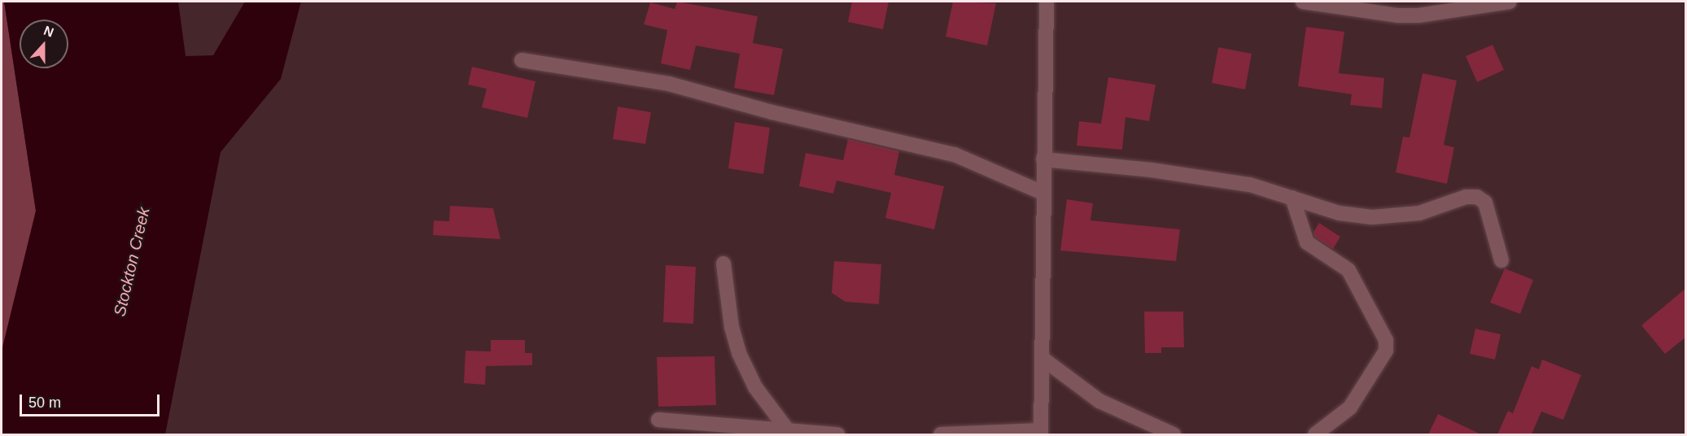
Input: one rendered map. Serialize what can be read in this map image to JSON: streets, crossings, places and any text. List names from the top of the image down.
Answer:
{
  "water": ["Stockton Creek"],
  "scale_bar": "50 m",
  "north": "top"
}
